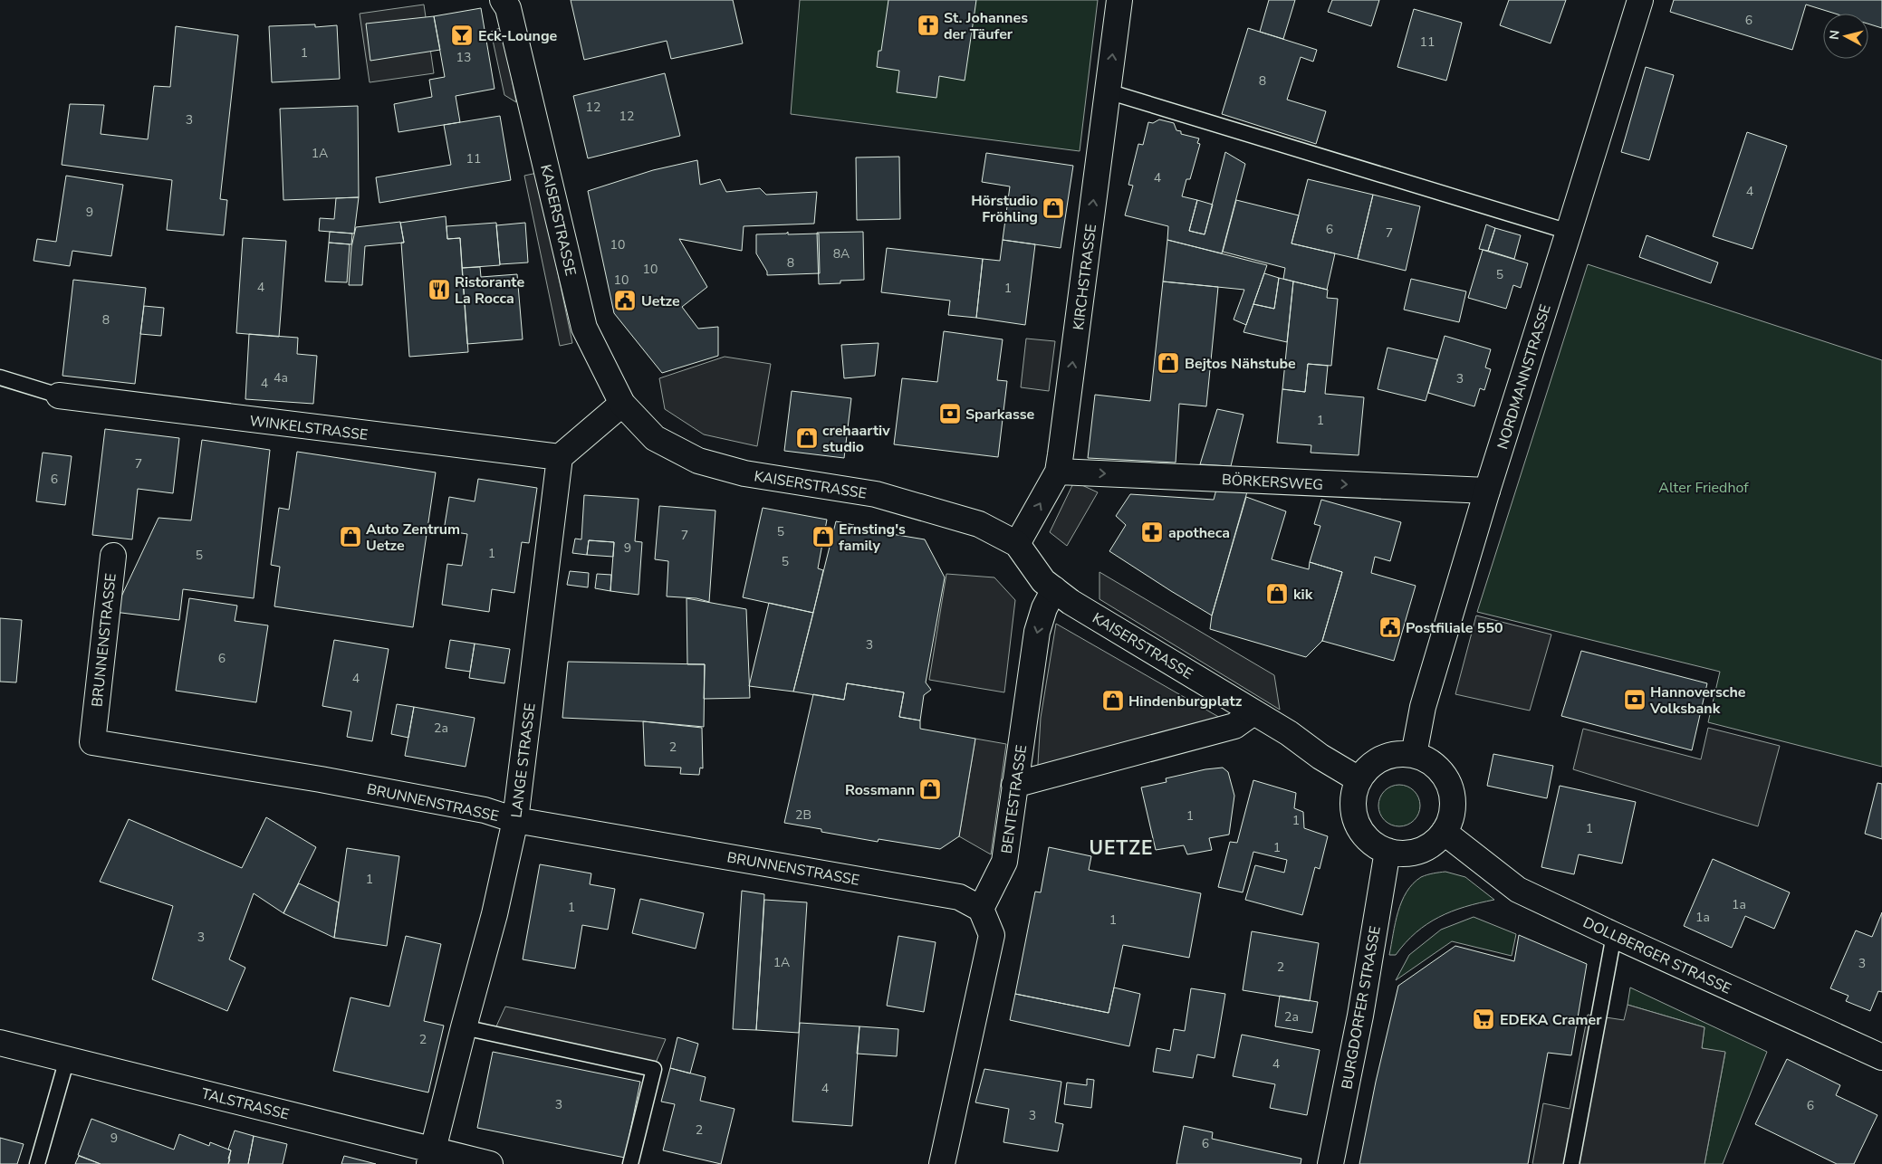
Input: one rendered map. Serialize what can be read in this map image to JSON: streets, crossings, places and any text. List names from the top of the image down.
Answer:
{
  "streets": {
    "street": [
      "KAISERSTRASSE",
      "KIRCHSTRASSE",
      "NORDMANNSTRASSE",
      "WINKELSTRASSE",
      "BÖRKERSWEG",
      "BRUNNENSTRASSE",
      "LANGE STRASSE",
      "BENTESTRASSE",
      "DOLLBERGER STRASSE",
      "BURGDORFER STRASSE",
      "TALSTRASSE"
    ]
  },
  "crossings": [
    ["KAISERSTRASSE", "KIRCHSTRASSE"],
    ["KAISERSTRASSE", "NORDMANNSTRASSE"],
    ["KAISERSTRASSE", "BENTESTRASSE"],
    ["KAISERSTRASSE", "DOLLBERGER STRASSE"],
    ["KAISERSTRASSE", "BURGDORFER STRASSE"],
    ["KIRCHSTRASSE", "BÖRKERSWEG"],
    ["NORDMANNSTRASSE", "BÖRKERSWEG"],
    ["NORDMANNSTRASSE", "DOLLBERGER STRASSE"],
    ["NORDMANNSTRASSE", "BURGDORFER STRASSE"],
    ["WINKELSTRASSE", "LANGE STRASSE"],
    ["BRUNNENSTRASSE", "LANGE STRASSE"],
    ["BRUNNENSTRASSE", "BENTESTRASSE"],
    ["LANGE STRASSE", "TALSTRASSE"],
    ["DOLLBERGER STRASSE", "BURGDORFER STRASSE"]
  ],
  "one_way": ["KIRCHSTRASSE", "BÖRKERSWEG", "BENTESTRASSE"],
  "districts": ["UETZE"],
  "parks": ["Alter Friedhof"],
  "places": {
    "church": ["St. Johannes der Täufer"],
    "bar": ["Eck-Lounge"],
    "shop": [
      "Hörstudio Fröhling",
      "Bejtos Nähstube",
      "crehaartiv studio",
      "Auto Zentrum Uetze",
      "Ernsting's family",
      "kik",
      "Hindenburgplatz",
      "Rossmann"
    ],
    "restaurant": ["Ristorante La Rocca"],
    "public building": ["Uetze", "Postfiliale 550"],
    "bank": ["Sparkasse", "Hannoversche Volksbank"],
    "pharmacy": ["apotheca"],
    "supermarket": ["EDEKA Cramer"]
  },
  "house_numbers": [
    "6",
    "11",
    "1",
    "13",
    "8",
    "12",
    "12",
    "3",
    "1A",
    "11",
    "4",
    "4",
    "9",
    "6",
    "7",
    "10",
    "8A",
    "8",
    "10",
    "5",
    "10",
    "4",
    "1",
    "8",
    "4a",
    "3",
    "4",
    "1",
    "7",
    "6",
    "5",
    "7",
    "9",
    "1",
    "5",
    "5",
    "3",
    "6",
    "4",
    "2a",
    "2",
    "2B",
    "1",
    "1",
    "1",
    "1",
    "1",
    "1a",
    "1",
    "1a",
    "1",
    "3",
    "1A",
    "3",
    "2",
    "2a",
    "2",
    "4",
    "4",
    "3",
    "6",
    "3",
    "2",
    "9",
    "6"
  ],
  "north": "left"
}
